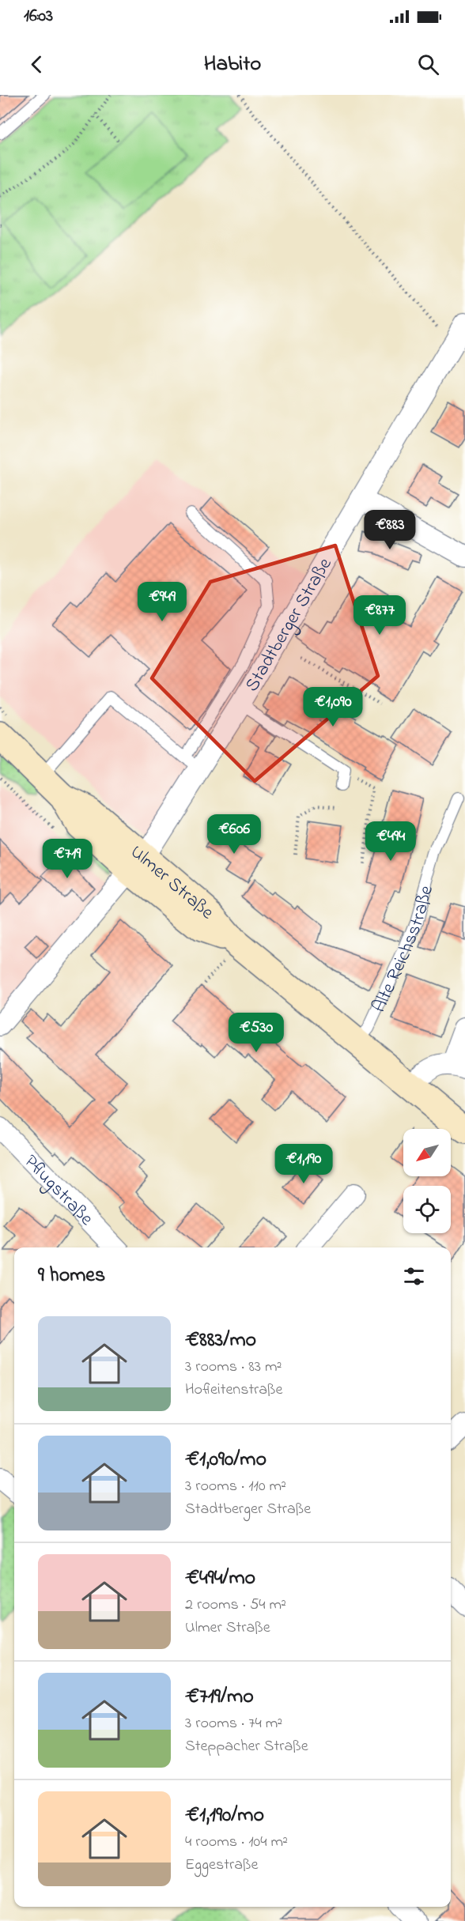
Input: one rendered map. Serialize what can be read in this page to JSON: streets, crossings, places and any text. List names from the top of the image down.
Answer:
{
  "streets": {
    "street": ["Stadtberger Straße", "Ulmer Straße", "Pflugstraße"],
    "lane": ["Alte Reichsstraße"]
  },
  "crossings": [
    ["Stadtberger Straße", "Ulmer Straße"],
    ["Ulmer Straße", "Alte Reichsstraße"]
  ],
  "north": "bottom left",
  "page": {
    "status": "16:03",
    "header": "Habito",
    "price": [
      "€883",
      "€949",
      "€877",
      "€1,090",
      "€606",
      "€494",
      "€719",
      "€530",
      "€1,190"
    ],
    "heading": "9 homes",
    "list": [
      {
        "name": "€883/mo",
        "note": "3 rooms · 83 m² · Hofleitenstraße"
      },
      {
        "name": "€1,090/mo",
        "note": "3 rooms · 110 m² · Stadtberger Straße"
      },
      {
        "name": "€494/mo",
        "note": "2 rooms · 54 m² · Ulmer Straße"
      },
      {
        "name": "€719/mo",
        "note": "3 rooms · 74 m² · Steppacher Straße"
      },
      {
        "name": "€1,190/mo",
        "note": "4 rooms · 104 m² · Eggestraße"
      }
    ]
  }
}
